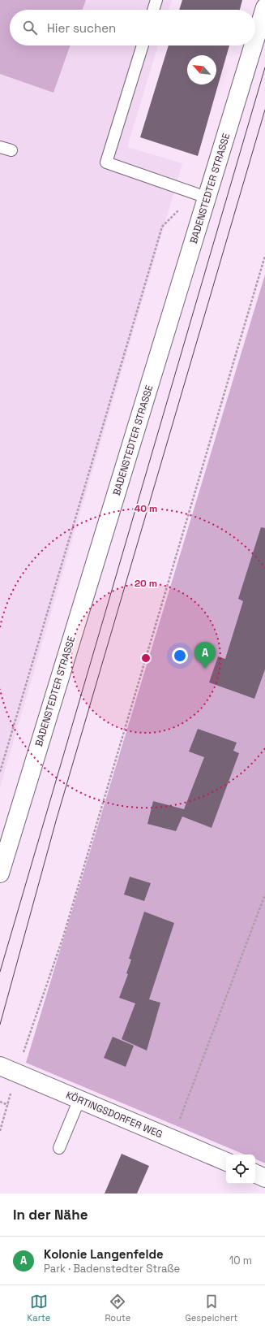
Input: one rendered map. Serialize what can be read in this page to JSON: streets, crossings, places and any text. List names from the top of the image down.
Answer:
{
  "streets": {
    "street": ["BADENSTEDTER STRASSE", "KÖRTINGSDORFER WEG"]
  },
  "north": "top left",
  "page": {
    "search": "Hier suchen",
    "pins": "A",
    "heading": "In der Nähe",
    "list": [
      {
        "mark": "A",
        "name": "Kolonie Langenfelde",
        "note": "Park · Badenstedter Straße",
        "value": "10 m"
      }
    ],
    "nav": ["Karte", "Route", "Gespeichert"]
  },
  "rings": ["40 m", "20 m"]
}
